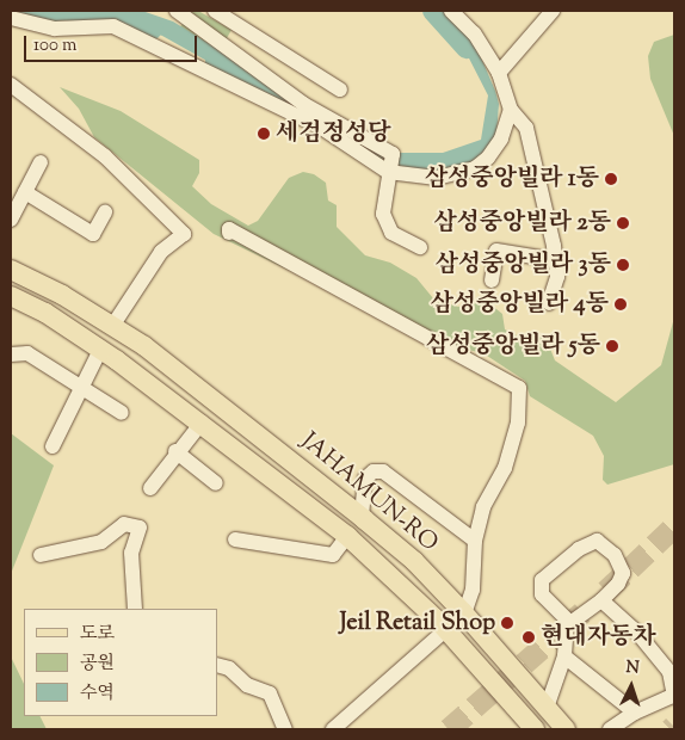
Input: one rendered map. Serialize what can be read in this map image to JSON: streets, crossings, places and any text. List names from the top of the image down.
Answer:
{
  "streets": {
    "main road": ["JAHAMUN-RO"]
  },
  "places": [
    "세검정성당",
    "삼성중앙빌라 1동",
    "삼성중앙빌라 2동",
    "삼성중앙빌라 3동",
    "삼성중앙빌라 4동",
    "삼성중앙빌라 5동",
    "Jeil Retail Shop",
    "현대자동차"
  ],
  "legend": ["도로", "공원", "수역"],
  "scale_bar": "100 m",
  "north": "top"
}
